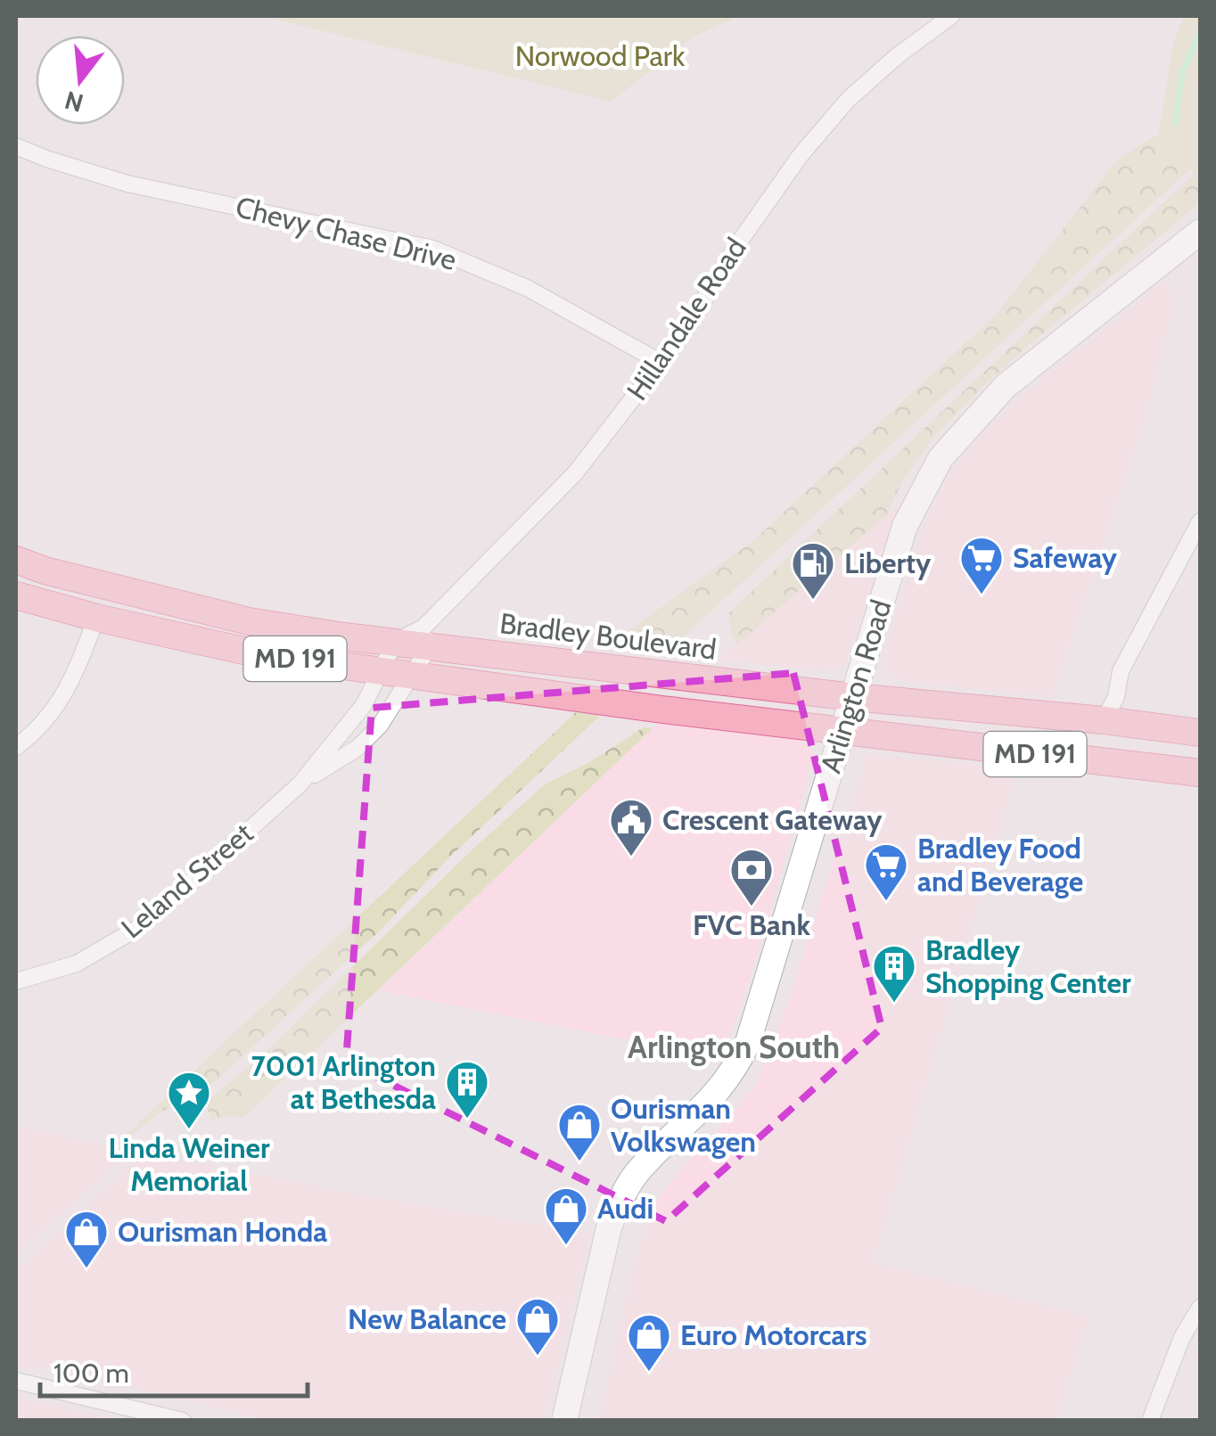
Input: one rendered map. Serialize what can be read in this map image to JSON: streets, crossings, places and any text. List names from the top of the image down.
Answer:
{
  "streets": {
    "main road": ["Bradley Boulevard", "MD 191", "Arlington Road"],
    "street": ["Chevy Chase Drive", "Hillandale Road", "Leland Street"]
  },
  "crossings": [
    ["Chevy Chase Drive", "Hillandale Road"],
    ["Hillandale Road", "Bradley Boulevard"],
    ["Hillandale Road", "Leland Street"],
    ["Bradley Boulevard", "Arlington Road"],
    ["Bradley Boulevard", "Leland Street"],
    ["MD 191", "Arlington Road"],
    ["MD 191", "Leland Street"]
  ],
  "districts": ["Arlington South"],
  "parks": ["Norwood Park"],
  "places": {
    "supermarket": ["Safeway", "Bradley Food and Beverage"],
    "fuel station": ["Liberty"],
    "public building": ["Crescent Gateway"],
    "bank": ["FVC Bank"],
    "building": ["Bradley Shopping Center", "7001 Arlington at Bethesda"],
    "place": ["Linda Weiner Memorial"],
    "shop": [
      "Ourisman Volkswagen",
      "Audi",
      "Ourisman Honda",
      "New Balance",
      "Euro Motorcars"
    ]
  },
  "scale_bar": "100 m",
  "north": "bottom"
}
